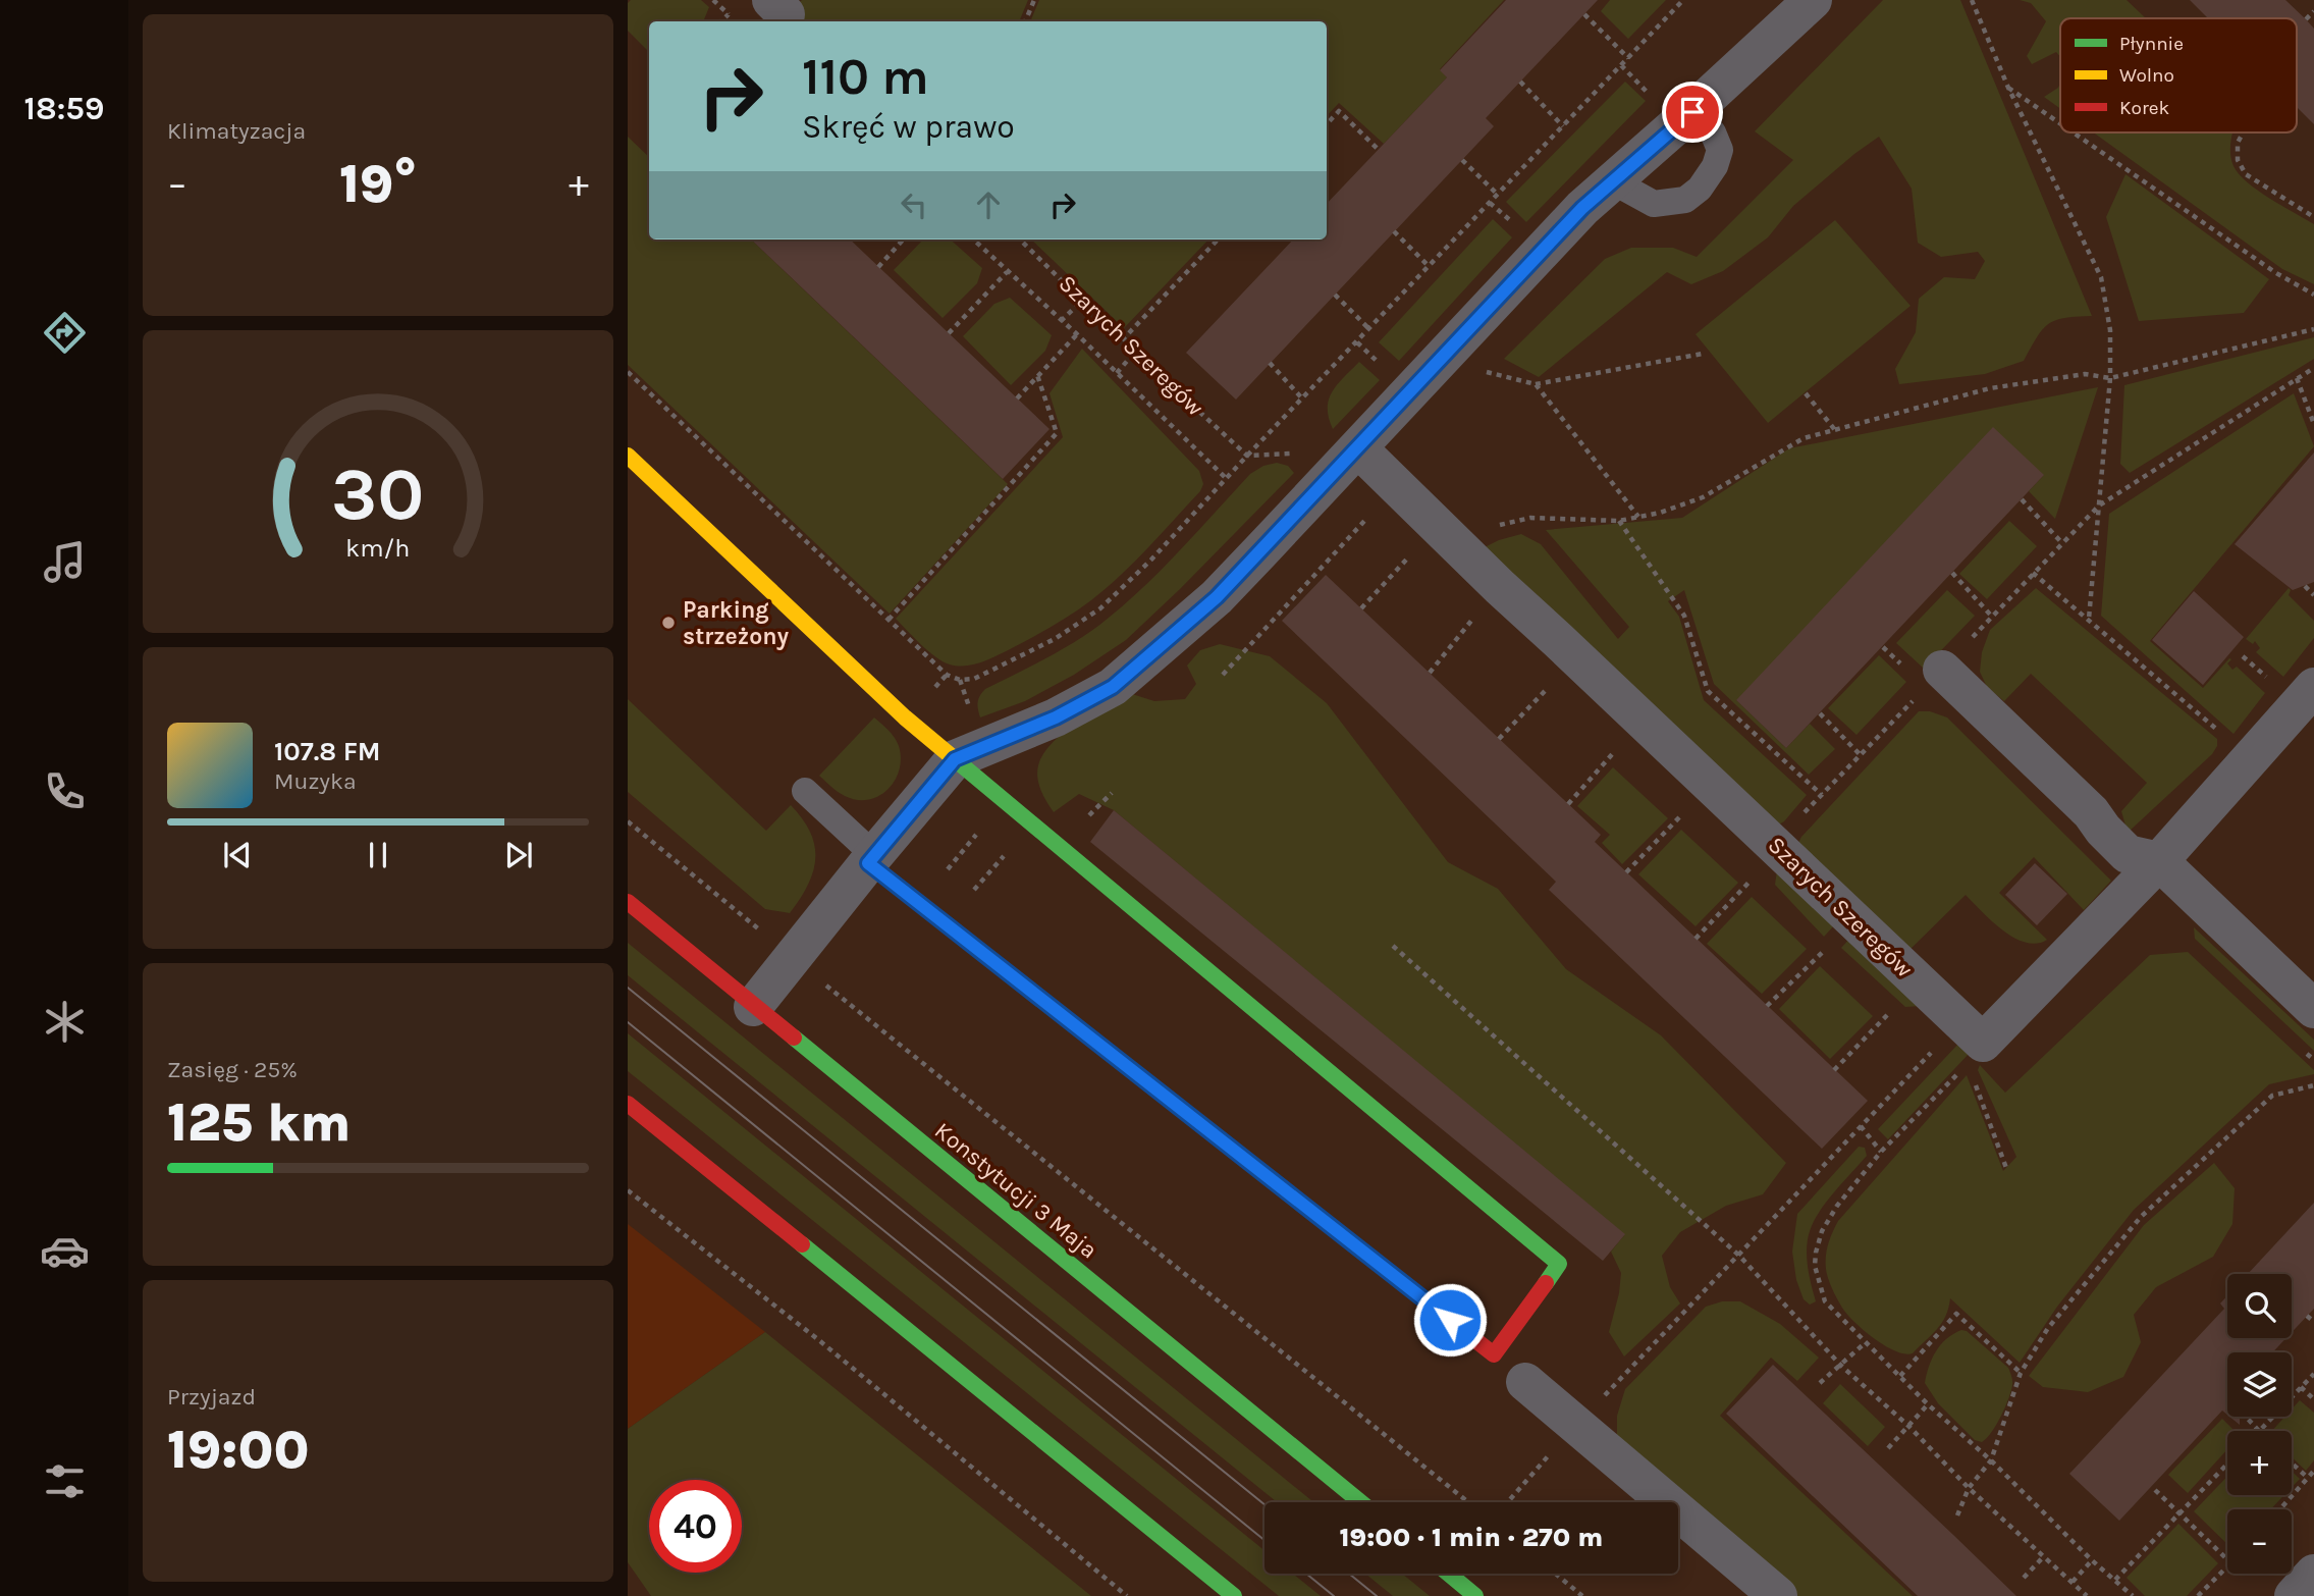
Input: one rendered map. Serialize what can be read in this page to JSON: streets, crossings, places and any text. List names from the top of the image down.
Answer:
{
  "streets": {
    "street": ["Szarych Szeregów", "Konstytucji 3 Maja"]
  },
  "places": ["Parking strzeżony"],
  "legend": ["Płynnie", "Wolno", "Korek"],
  "page": {
    "tabs": "18:59",
    "tile": [
      "Klimatyzacja",
      ["Zasięg · 25%", "125 km"],
      ["Przyjazd", "19:00"]
    ],
    "turn": ["110 m", "Skręć w prawo"],
    "heat": ["−", "19°", "+"],
    "song": ["107.8 FM", "Muzyka"],
    "map_buttons": ["+", "−"],
    "limit": "40",
    "trip": "19:00 · 1 min · 270 m",
    "gauge": ["30", "km/h"]
  }
}
